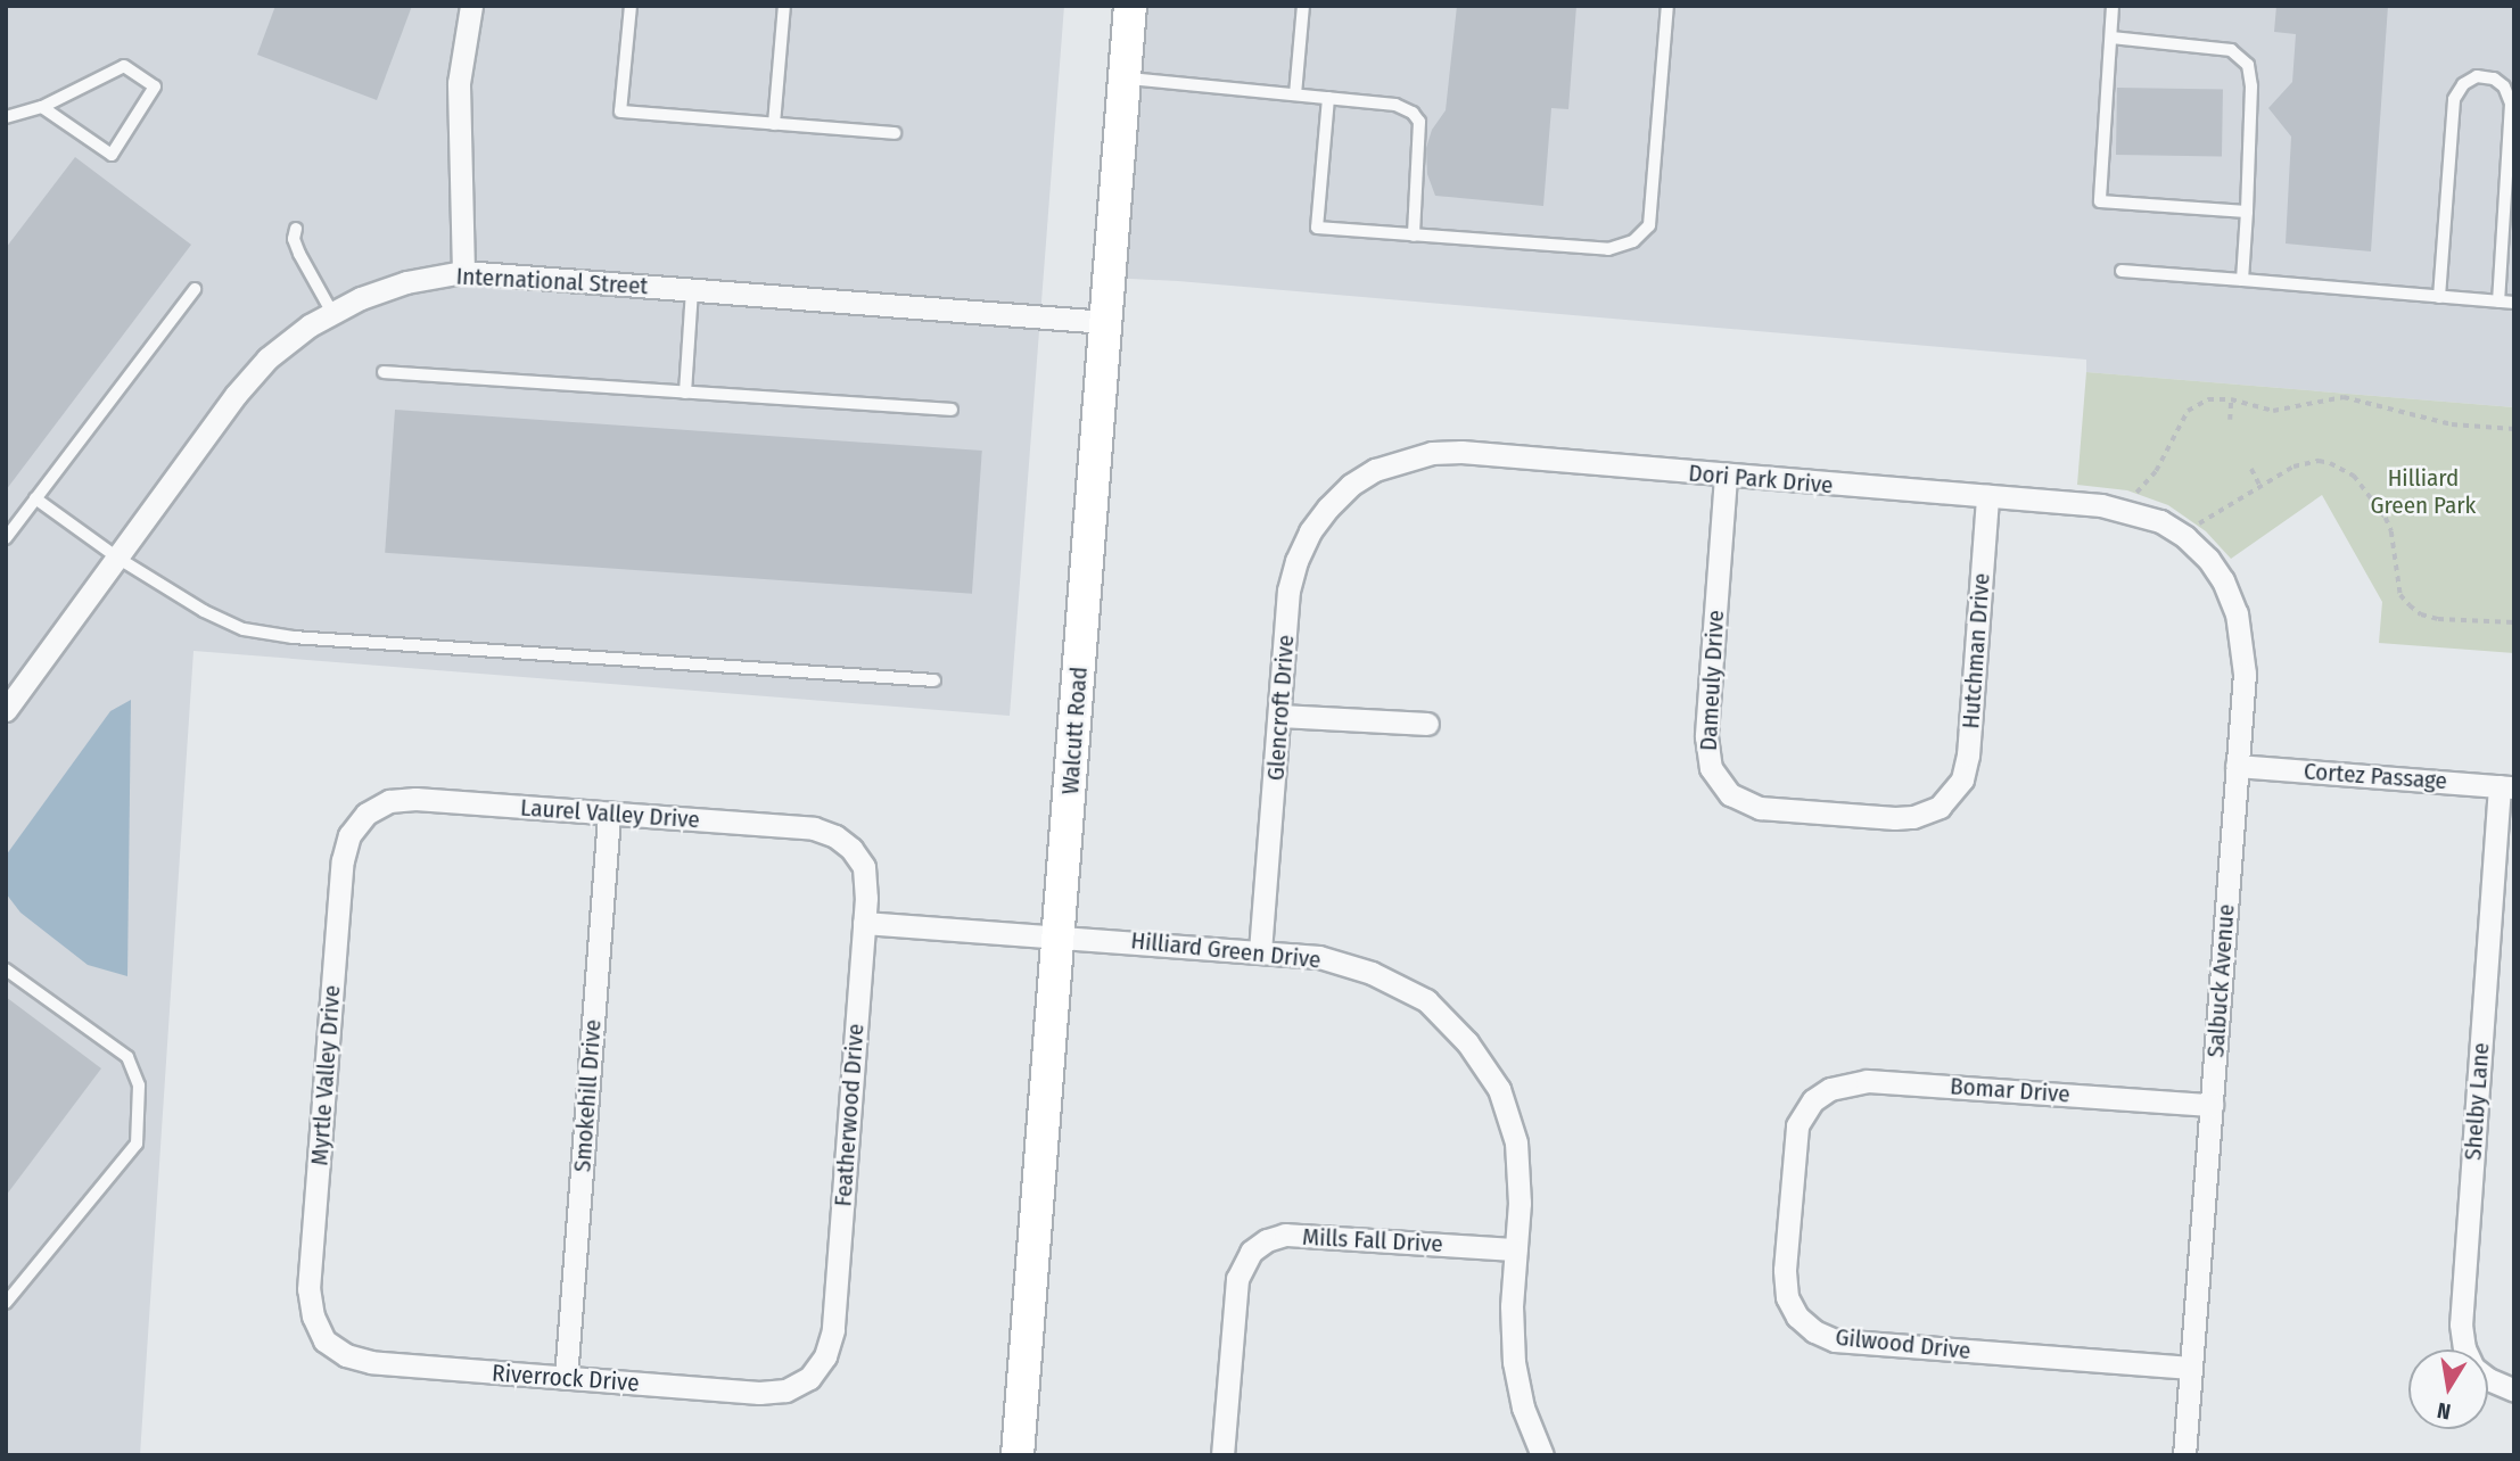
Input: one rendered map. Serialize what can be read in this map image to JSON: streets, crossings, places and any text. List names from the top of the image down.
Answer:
{
  "streets": {
    "street": [
      "International Street",
      "Dori Park Drive",
      "Hutchman Drive",
      "Dameuly Drive",
      "Glencroft Drive",
      "Walcutt Road",
      "Cortez Passage",
      "Laurel Valley Drive",
      "Hilliard Green Drive",
      "Salbuck Avenue",
      "Myrtle Valley Drive",
      "Bomar Drive",
      "Smokehill Drive",
      "Shelby Lane",
      "Featherwood Drive",
      "Mills Fall Drive",
      "Gilwood Drive",
      "Riverrock Drive"
    ]
  },
  "crossings": [
    ["International Street", "Walcutt Road"],
    ["Dori Park Drive", "Hutchman Drive"],
    ["Dori Park Drive", "Dameuly Drive"],
    ["Dori Park Drive", "Glencroft Drive"],
    ["Dori Park Drive", "Salbuck Avenue"],
    ["Hutchman Drive", "Dameuly Drive"],
    ["Glencroft Drive", "Hilliard Green Drive"],
    ["Walcutt Road", "Hilliard Green Drive"],
    ["Cortez Passage", "Salbuck Avenue"],
    ["Cortez Passage", "Shelby Lane"],
    ["Laurel Valley Drive", "Myrtle Valley Drive"],
    ["Laurel Valley Drive", "Smokehill Drive"],
    ["Laurel Valley Drive", "Featherwood Drive"],
    ["Hilliard Green Drive", "Featherwood Drive"],
    ["Hilliard Green Drive", "Mills Fall Drive"],
    ["Salbuck Avenue", "Bomar Drive"],
    ["Salbuck Avenue", "Gilwood Drive"],
    ["Myrtle Valley Drive", "Riverrock Drive"],
    ["Bomar Drive", "Gilwood Drive"],
    ["Smokehill Drive", "Riverrock Drive"],
    ["Featherwood Drive", "Riverrock Drive"]
  ],
  "parks": ["Hilliard Green Park"],
  "north": "bottom"
}
